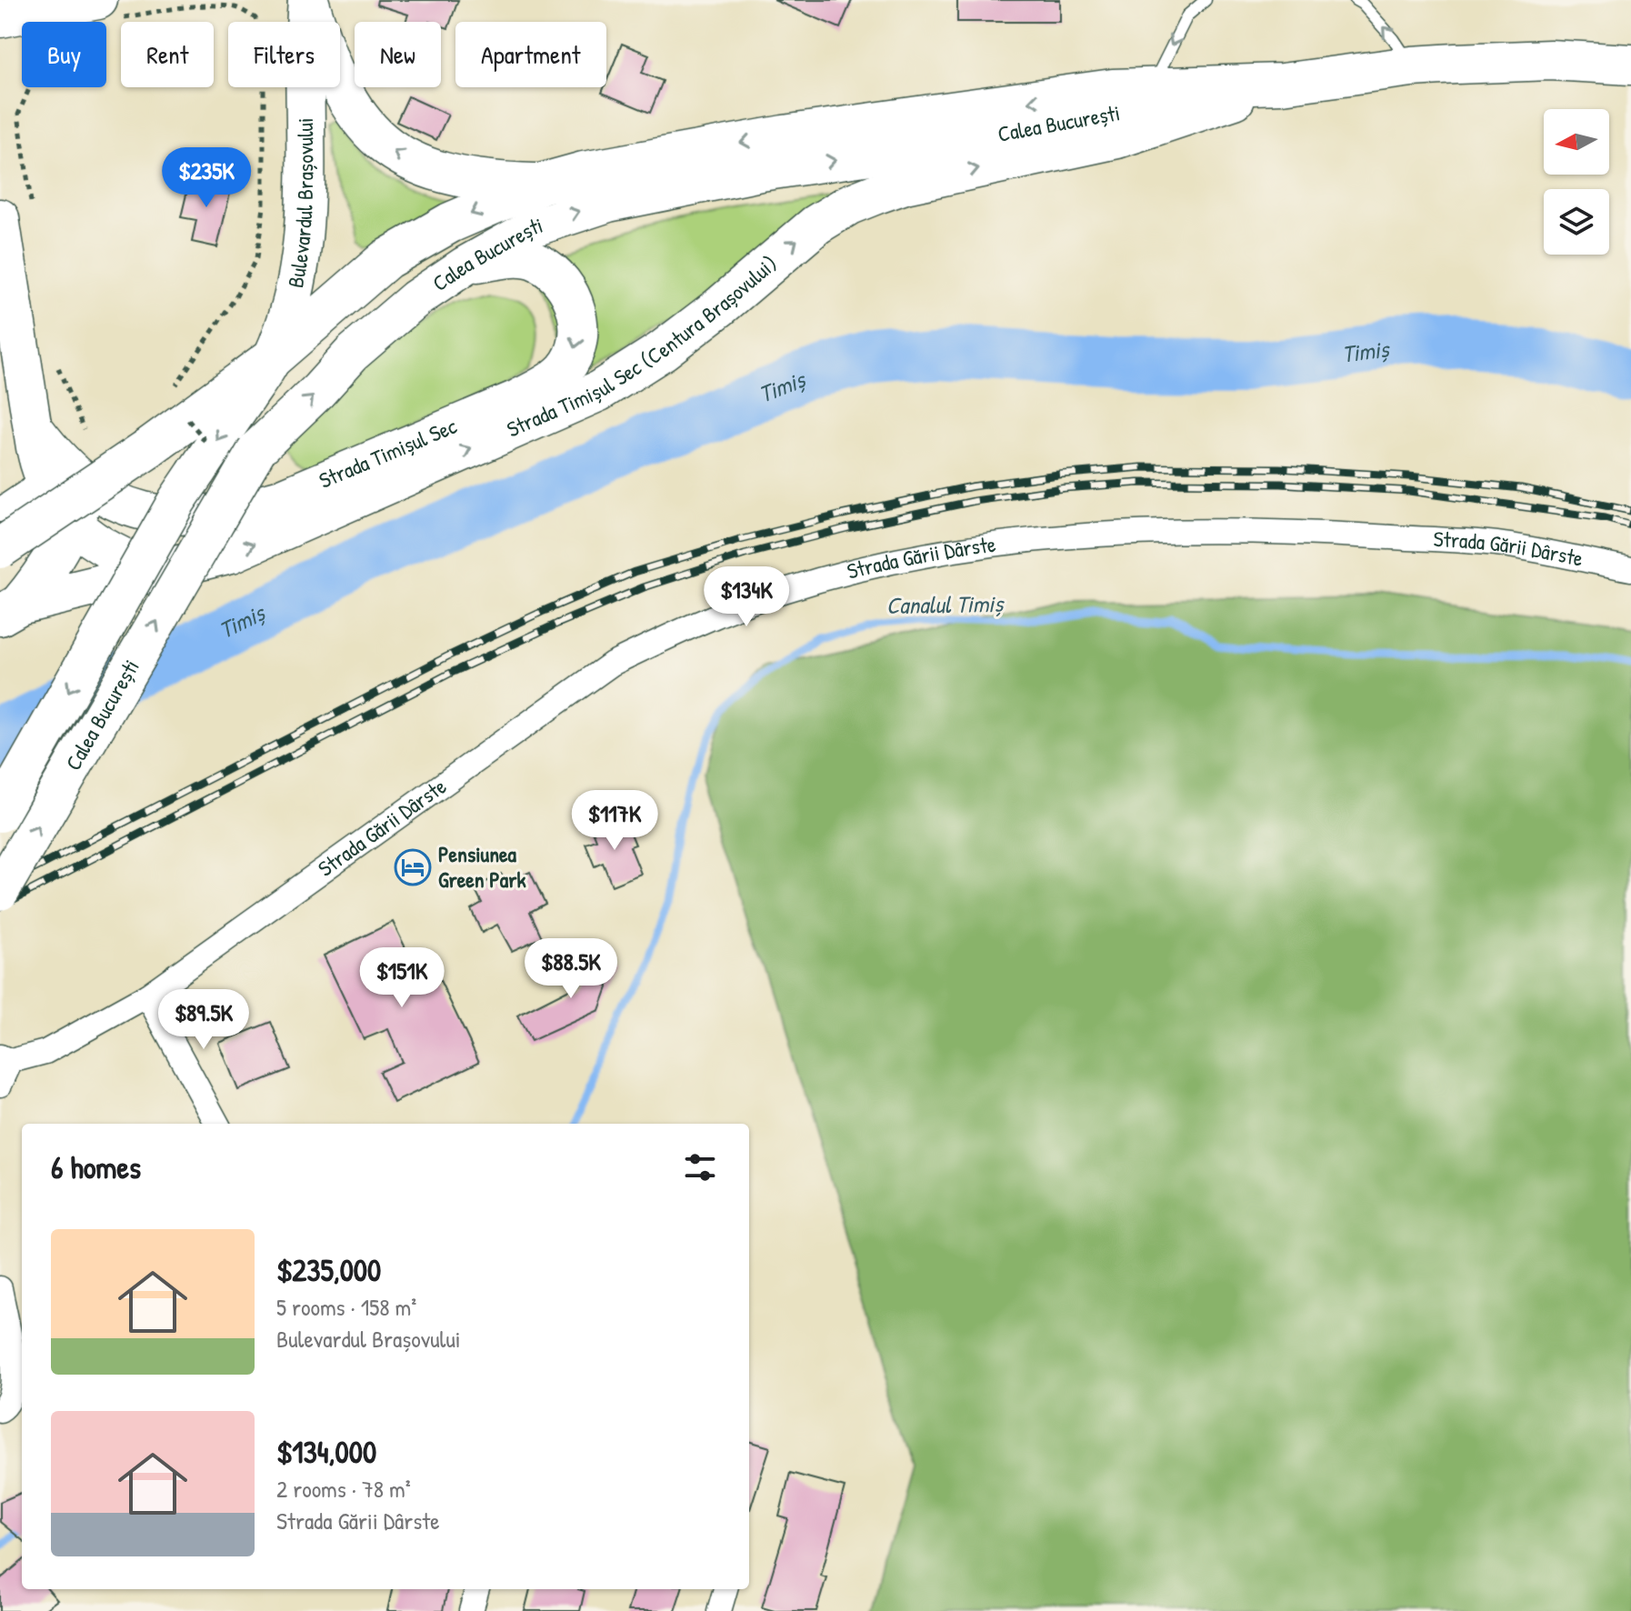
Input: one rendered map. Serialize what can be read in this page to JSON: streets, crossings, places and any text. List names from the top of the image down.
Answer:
{
  "streets": {
    "highway": ["Calea București", "Strada Timișul Sec (Centura Brașovului)"],
    "main road": ["Bulevardul Brașovului", "Strada Timișul Sec"],
    "street": ["Strada Gării Dârste"]
  },
  "crossings": [
    ["Calea București", "Bulevardul Brașovului"],
    ["Calea București", "Strada Timișul Sec (Centura Brașovului)"],
    ["Calea București", "Strada Timișul Sec"]
  ],
  "one_way": ["Strada Timișul Sec (Centura Brașovului)"],
  "water": ["Timiș", "Canalul Timiș"],
  "places": {
    "hotel": ["Pensiunea Green Park"]
  },
  "north": "left",
  "page": {
    "chip": [
      "Buy",
      "Rent",
      "Filters",
      "New",
      "Apartment"
    ],
    "price": [
      "$235K",
      "$134K",
      "$117K",
      "$88.5K",
      "$151K",
      "$89.5K"
    ],
    "heading": "6 homes",
    "list": [
      {
        "name": "$235,000",
        "note": "5 rooms · 158 m² · Bulevardul Brașovului"
      },
      {
        "name": "$134,000",
        "note": "2 rooms · 78 m² · Strada Gării Dârste"
      }
    ]
  }
}
